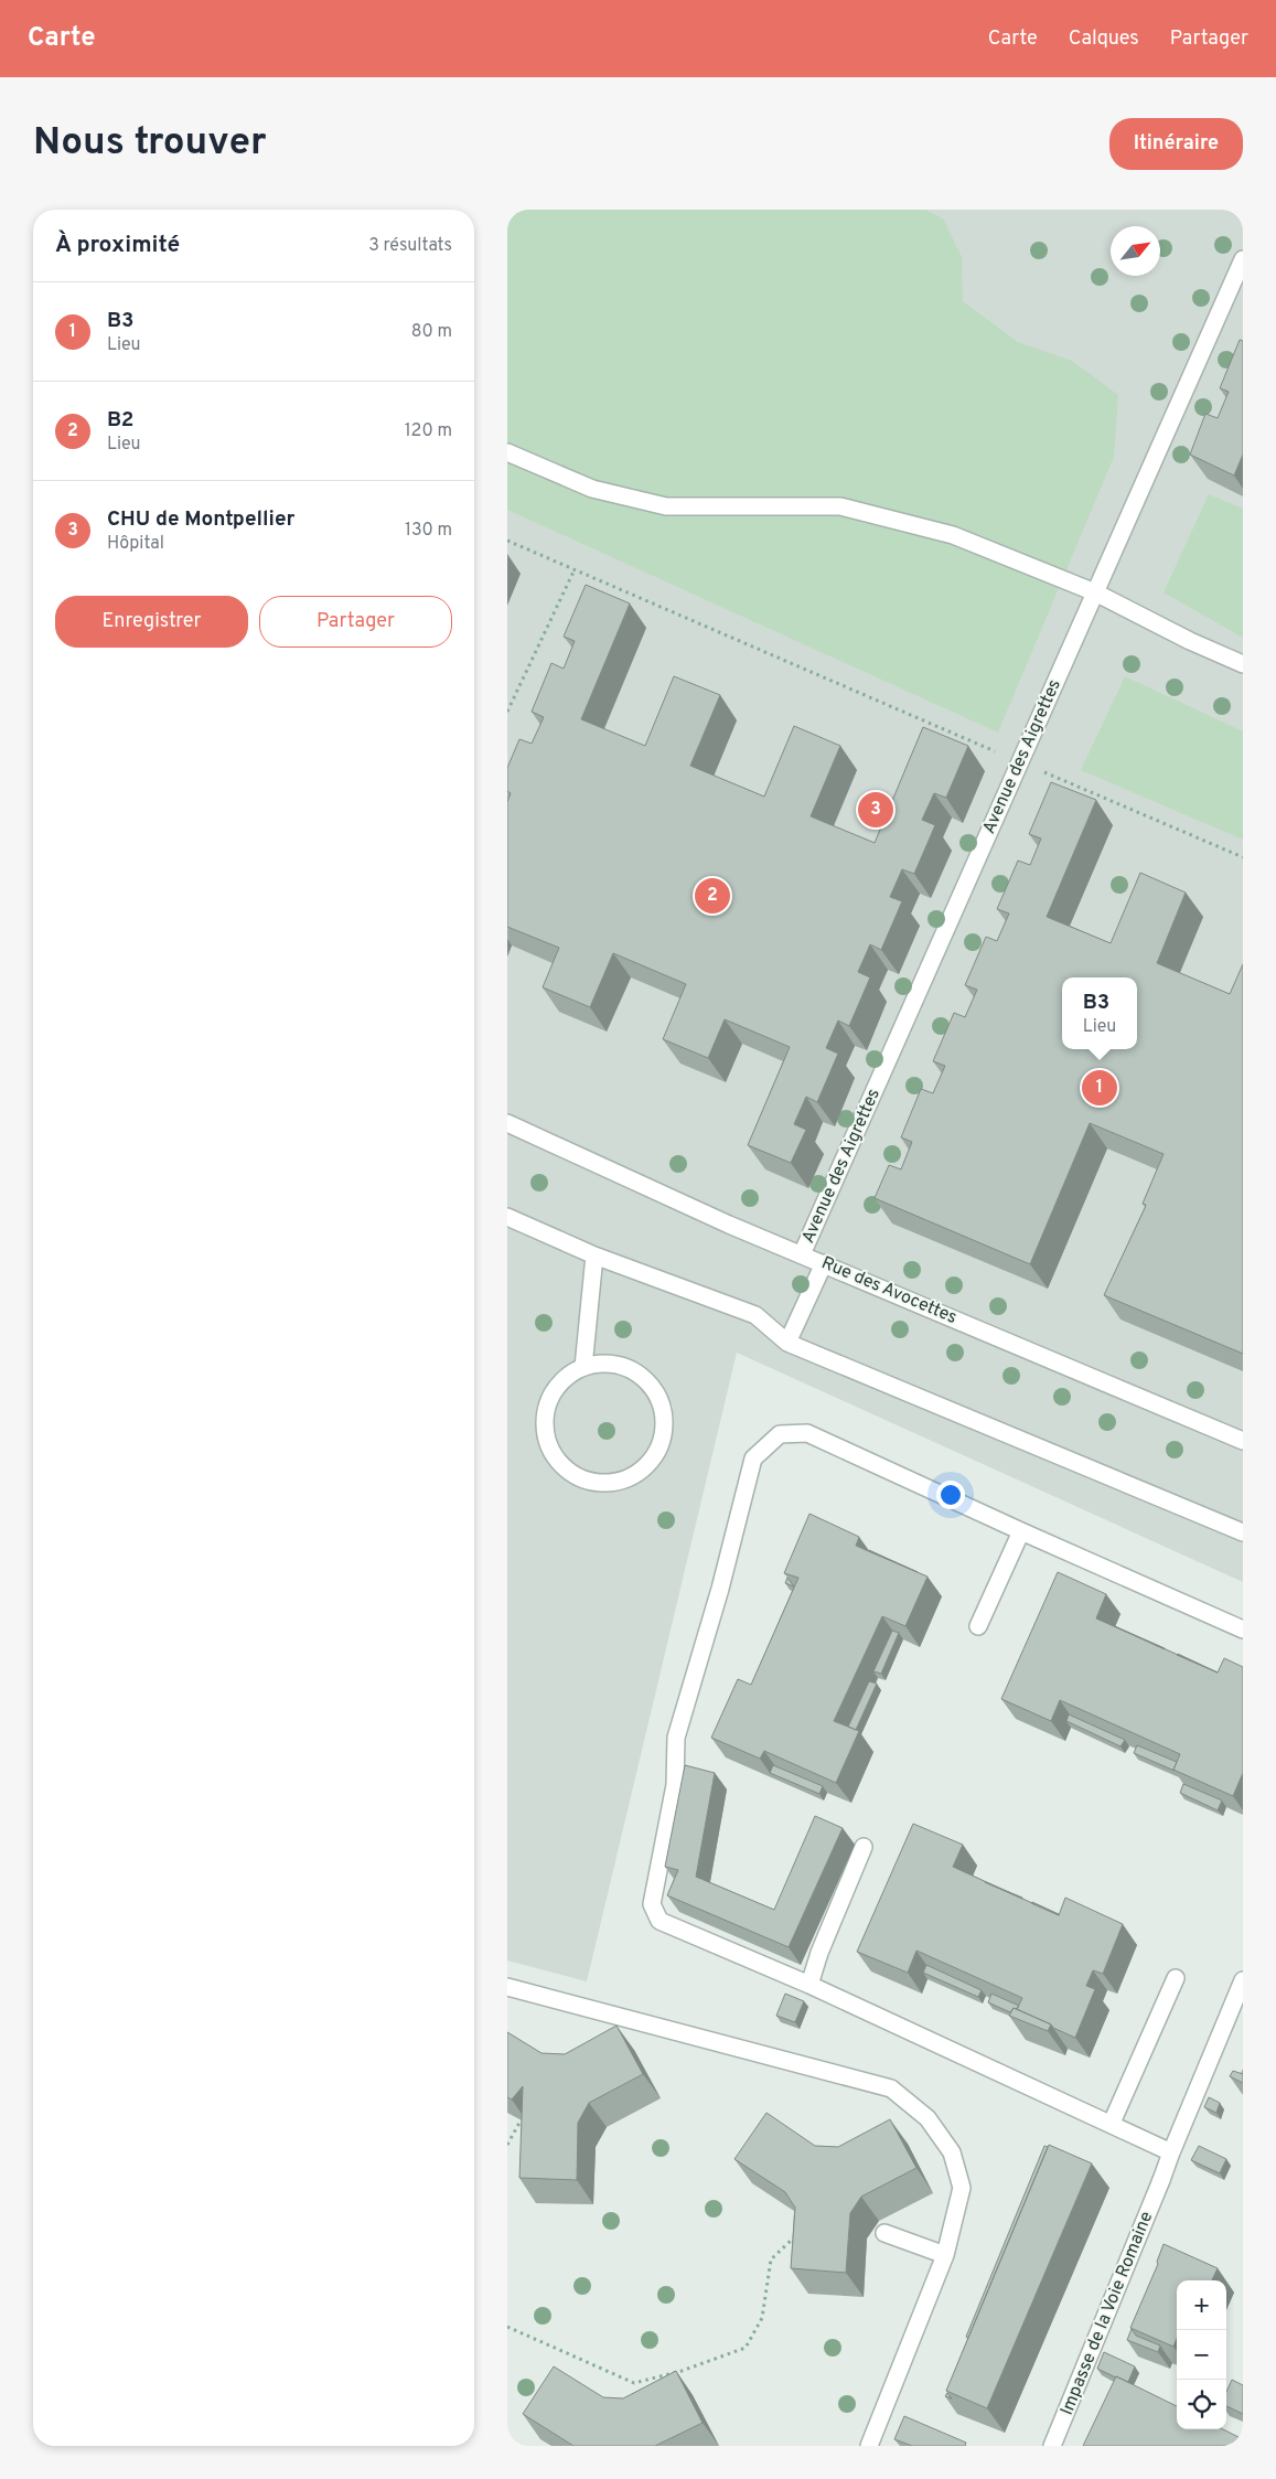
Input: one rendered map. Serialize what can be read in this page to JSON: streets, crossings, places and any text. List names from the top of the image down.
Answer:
{
  "streets": {
    "street": ["Avenue des Aigrettes", "Rue des Avocettes", "Impasse de la Voie Romaine"]
  },
  "crossings": [
    ["Avenue des Aigrettes", "Rue des Avocettes"]
  ],
  "north": "top right",
  "page": {
    "header": "Carte",
    "nav": ["Carte", "Calques", "Partager"],
    "buttons": [
      "Itinéraire",
      ["Enregistrer", "Partager"]
    ],
    "title": "Nous trouver",
    "heading": ["À proximité", "3 résultats"],
    "list": [
      {
        "mark": "1",
        "name": "B3",
        "note": "Lieu",
        "value": "80 m"
      },
      {
        "mark": "2",
        "name": "B2",
        "note": "Lieu",
        "value": "120 m"
      },
      {
        "mark": "3",
        "name": "CHU de Montpellier",
        "note": "Hôpital",
        "value": "130 m"
      }
    ],
    "pins": ["3", "2", "1"],
    "popup": ["B3", "Lieu"],
    "map_buttons": ["+", "−"]
  }
}
